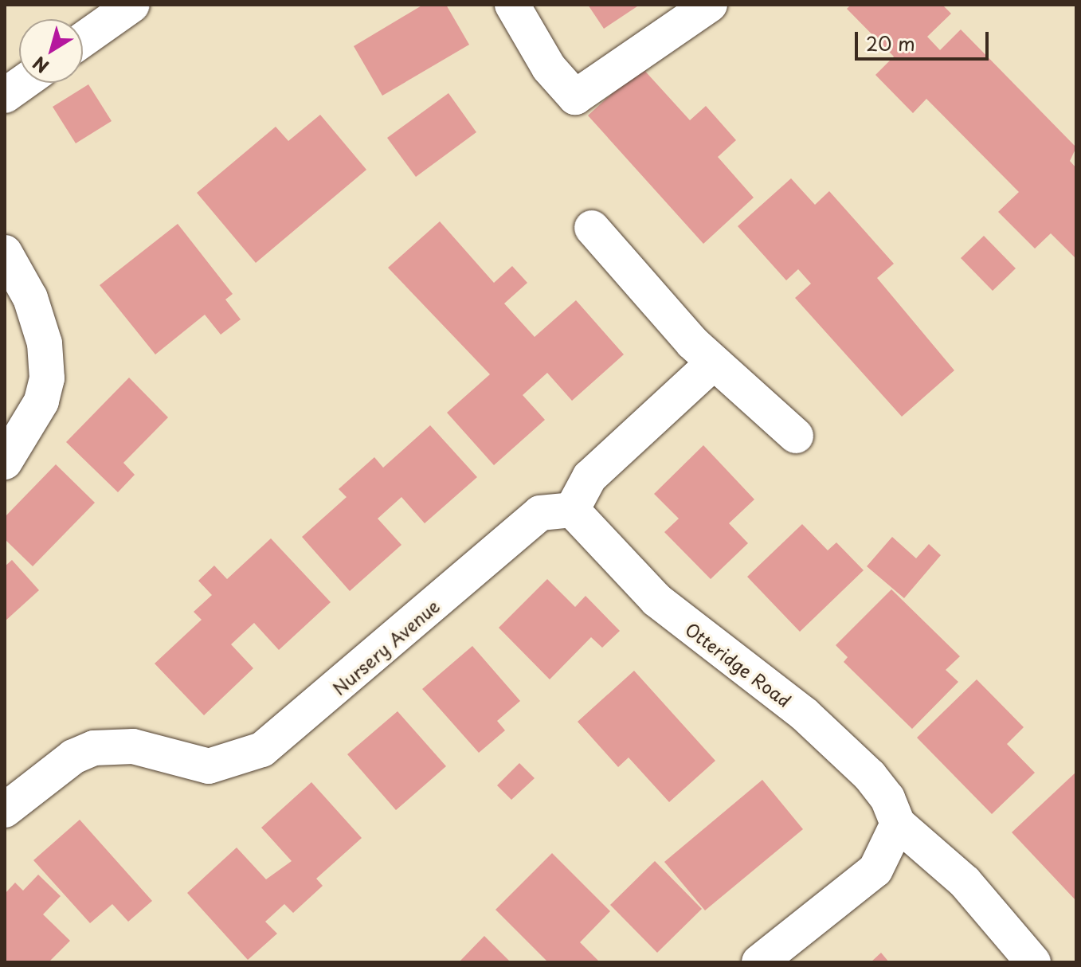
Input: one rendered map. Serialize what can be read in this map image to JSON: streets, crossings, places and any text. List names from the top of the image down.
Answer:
{
  "streets": {
    "street": ["Nursery Avenue", "Otteridge Road"]
  },
  "crossings": [
    ["Nursery Avenue", "Otteridge Road"]
  ],
  "scale_bar": "20 m",
  "north": "bottom left"
}
